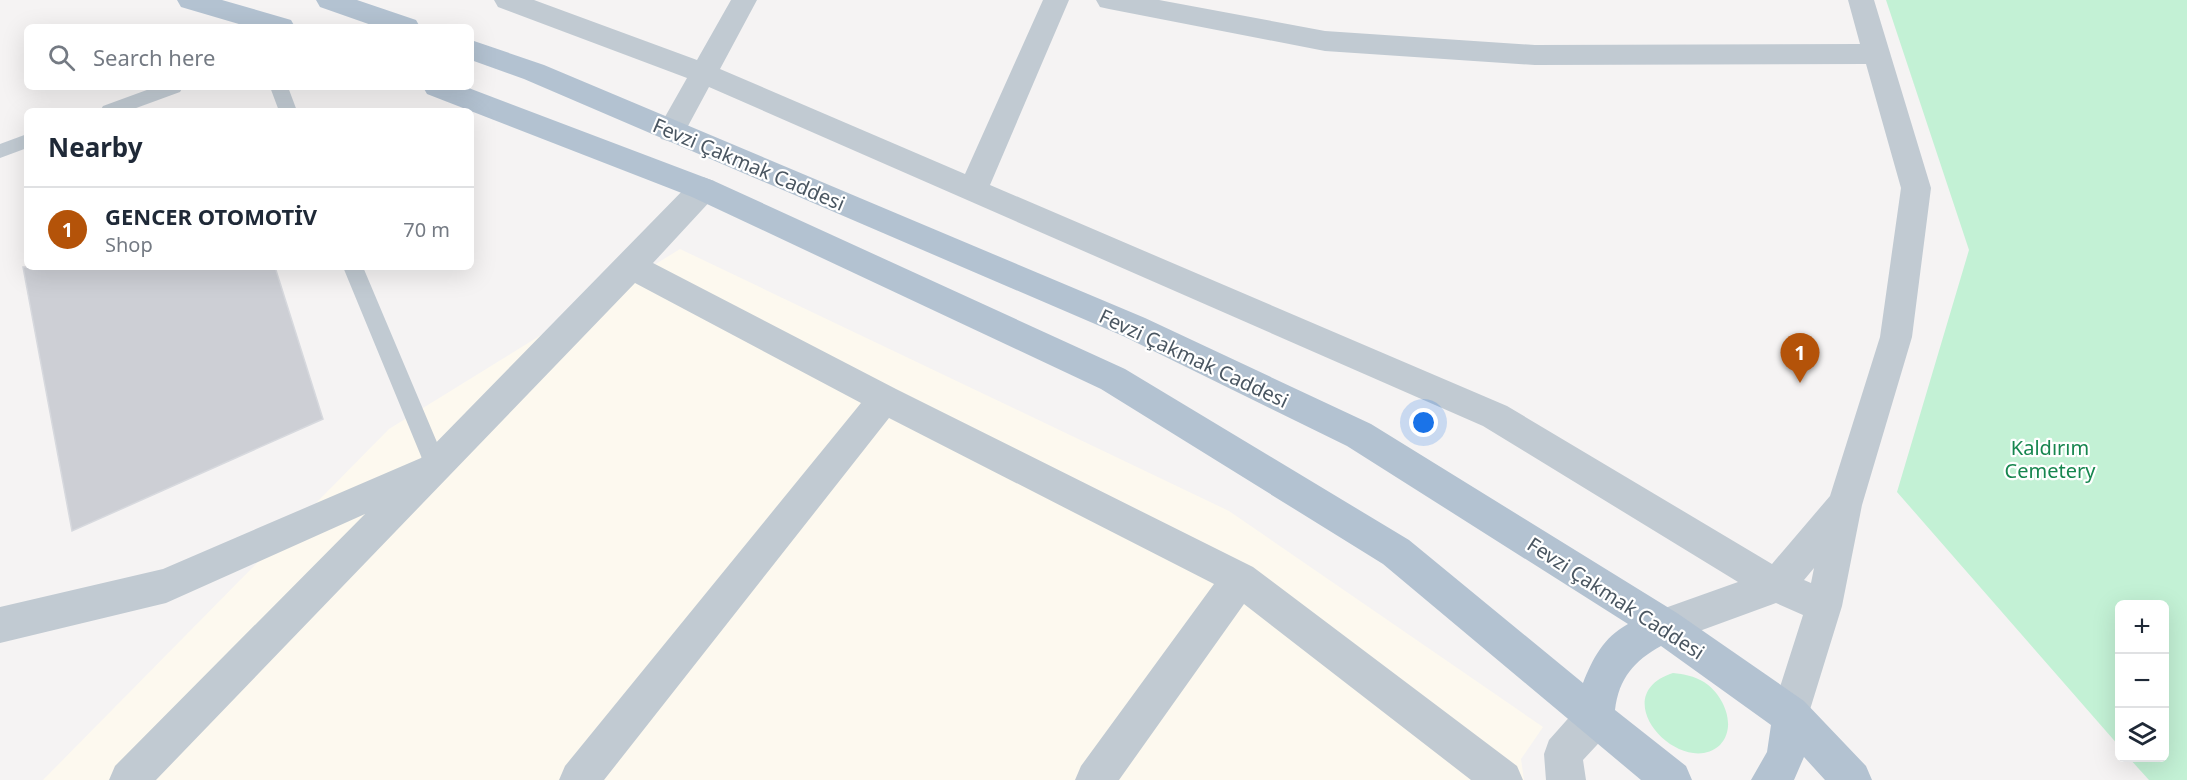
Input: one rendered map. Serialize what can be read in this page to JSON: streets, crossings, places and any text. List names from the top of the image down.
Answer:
{
  "streets": {
    "main road": ["Fevzi Çakmak Caddesi"]
  },
  "parks": ["Kaldırım Cemetery"],
  "page": {
    "search": "Search here",
    "heading": "Nearby",
    "list": [
      {
        "mark": "1",
        "name": "GENCER OTOMOTİV",
        "note": "Shop",
        "value": "70 m"
      }
    ],
    "pins": "1",
    "map_buttons": ["+", "−"]
  }
}
